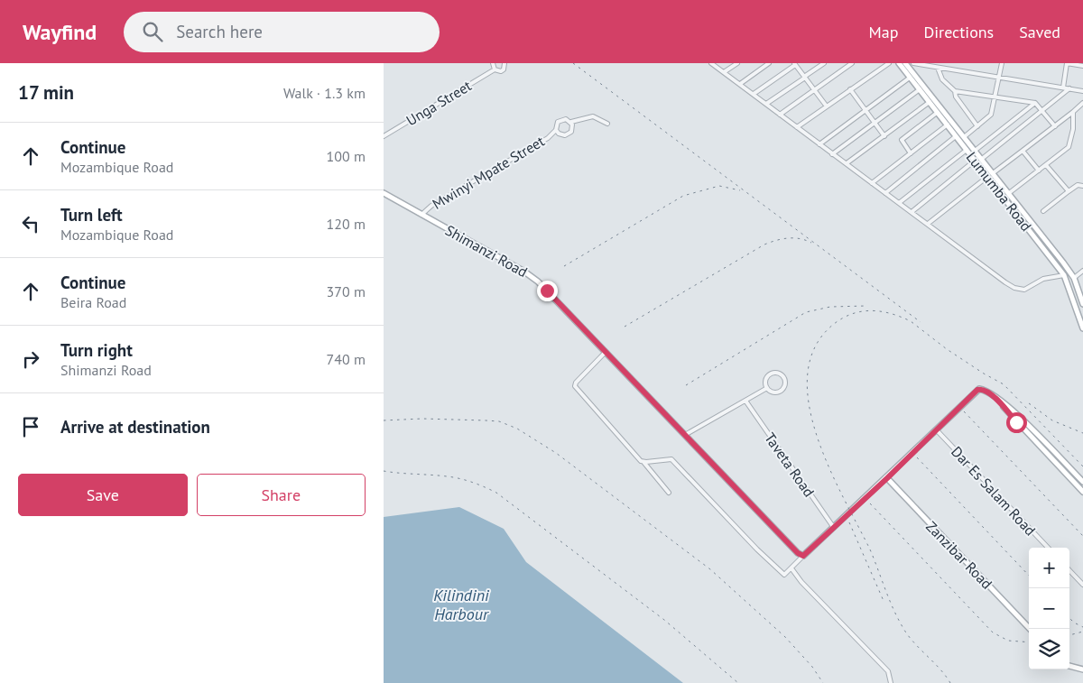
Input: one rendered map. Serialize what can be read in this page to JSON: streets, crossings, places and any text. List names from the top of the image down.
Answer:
{
  "streets": {
    "main road": ["Lumumba Road", "Shimanzi Road", "Zanzibar Road"],
    "street": [
      "Unga Street",
      "Mwinyi Mpate Street",
      "Taveta Road",
      "Dar Es Salam Road"
    ]
  },
  "crossings": [
    ["Mwinyi Mpate Street", "Shimanzi Road"]
  ],
  "water": ["Kilindini Harbour"],
  "page": {
    "header": "Wayfind",
    "search": "Search here",
    "nav": ["Map", "Directions", "Saved"],
    "heading": ["17 min", "Walk · 1.3 km"],
    "list": [
      ["Continue", "Mozambique Road", "100 m"],
      ["Turn left", "Mozambique Road", "120 m"],
      ["Continue", "Beira Road", "370 m"],
      ["Turn right", "Shimanzi Road", "740 m"],
      "Arrive at destination"
    ],
    "buttons": ["Save", "Share"],
    "map_buttons": ["+", "−"]
  }
}
